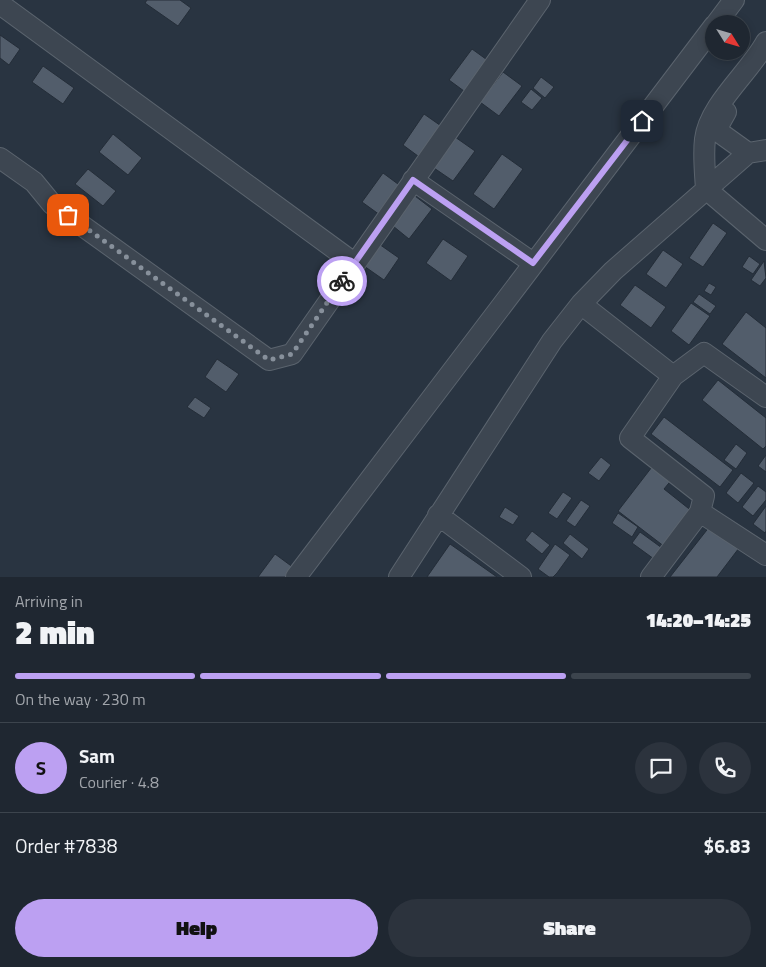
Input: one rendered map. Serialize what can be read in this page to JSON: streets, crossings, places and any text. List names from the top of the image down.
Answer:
{
  "north": "bottom right",
  "page": {
    "heading": ["2 min", "Arriving in", "14:20–14:25"],
    "panel": [
      "Sam",
      "Courier · 4.8",
      "Order #7838",
      "$6.83"
    ],
    "bar": "On the way · 230 m",
    "round": "S",
    "buttons": ["Help", "Share"]
  }
}
